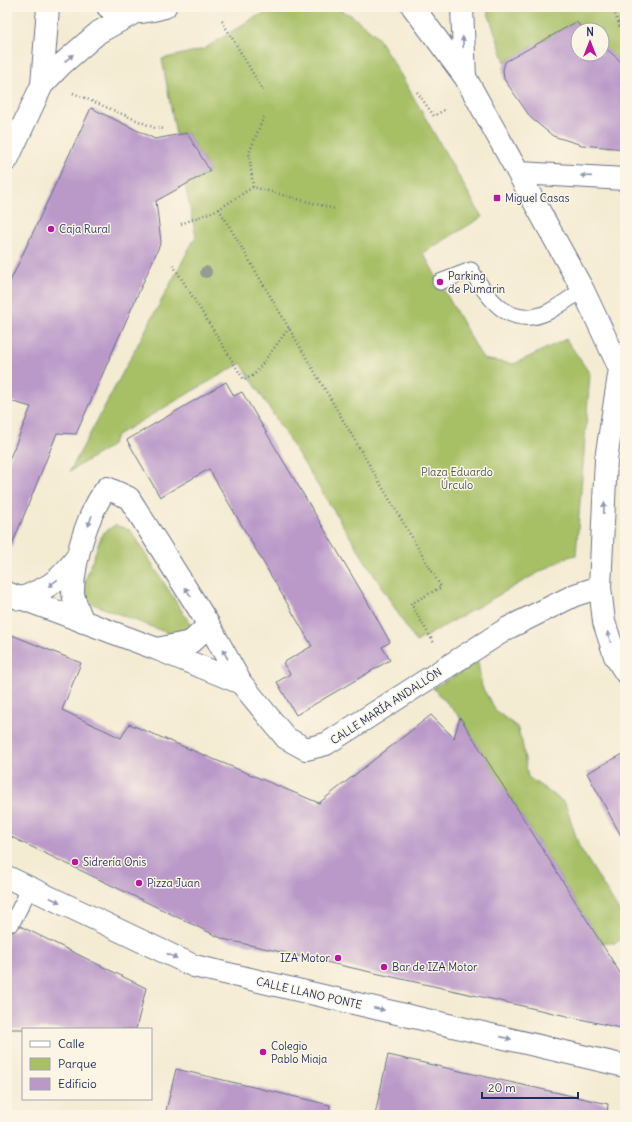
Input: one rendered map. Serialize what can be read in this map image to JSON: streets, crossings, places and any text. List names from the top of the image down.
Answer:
{
  "streets": {
    "street": ["CALLE MARÍA ANDALLÓN", "CALLE LLANO PONTE"]
  },
  "one_way": ["CALLE LLANO PONTE"],
  "parks": ["Plaza Eduardo Úrculo"],
  "places": {
    "transit": ["Miguel Casas"],
    "other": [
      "Caja Rural",
      "Parking de Pumarin",
      "Sidrería Onis",
      "Pizza Juan",
      "IZA Motor",
      "Bar de IZA Motor",
      "Colegio Pablo Miaja"
    ]
  },
  "legend": ["Calle", "Parque", "Edificio"],
  "scale_bar": "20 m",
  "north": "top"
}
